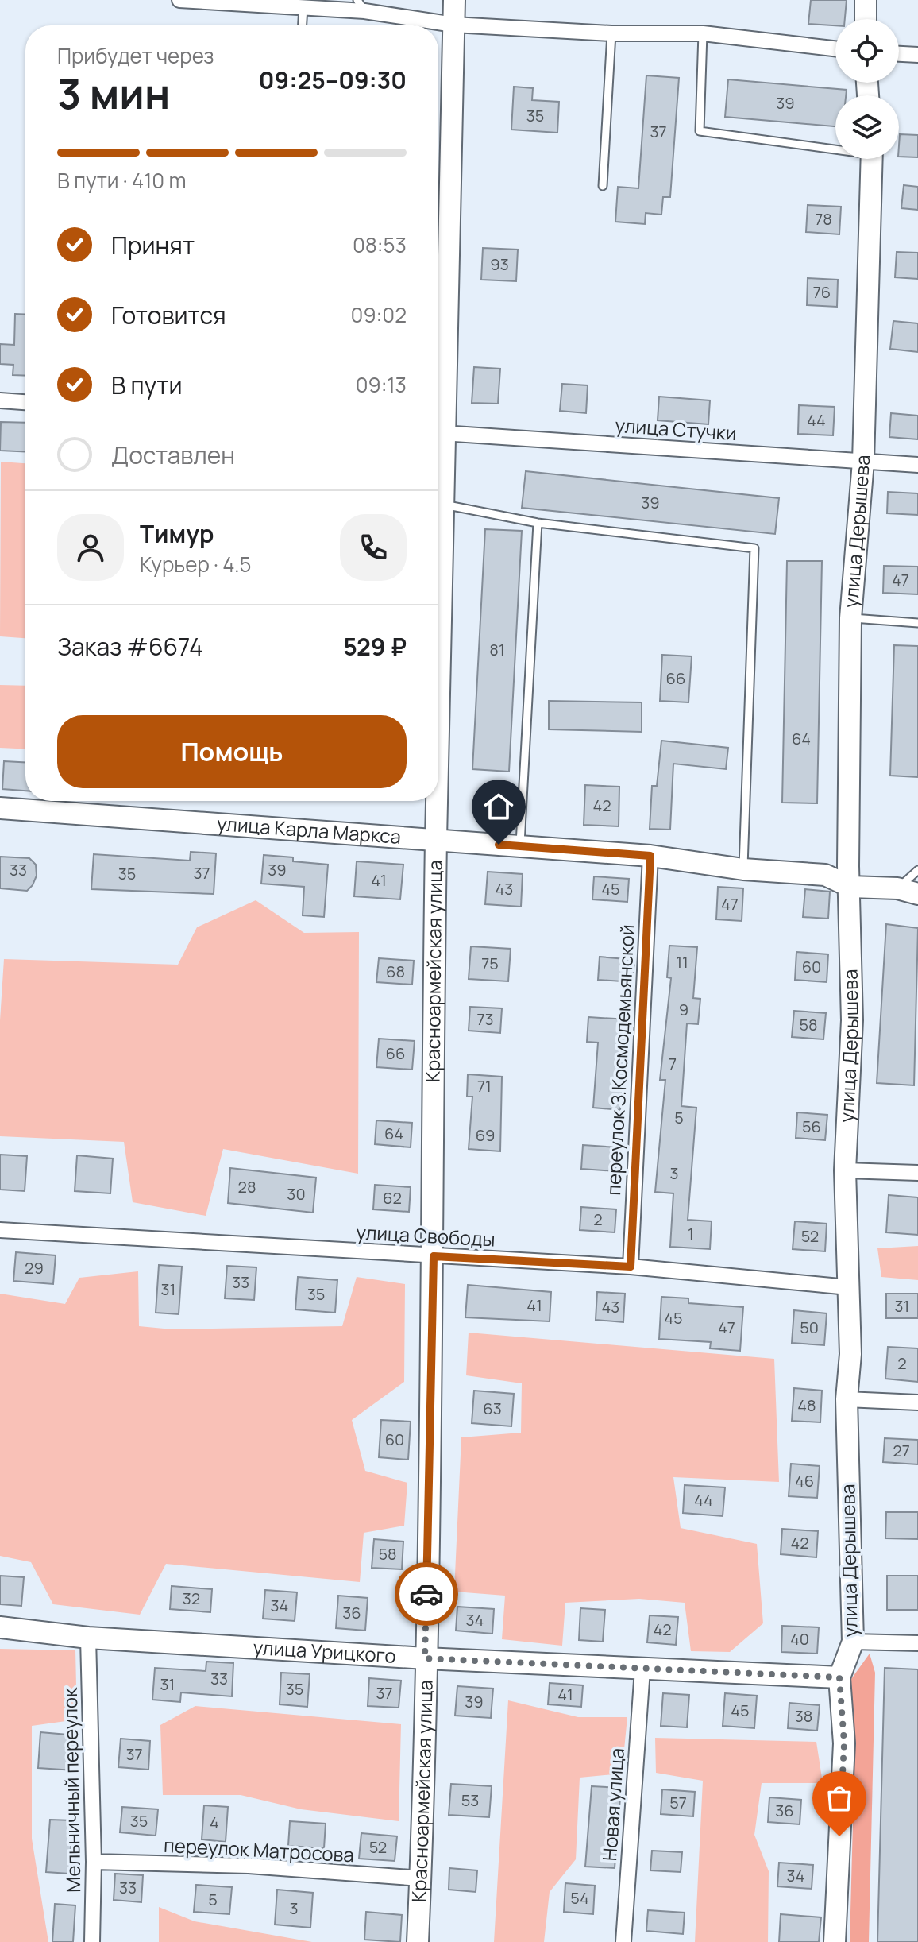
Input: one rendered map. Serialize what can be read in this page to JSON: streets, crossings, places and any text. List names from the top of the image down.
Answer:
{
  "streets": {
    "street": [
      "улица Стучки",
      "улица Дерышева",
      "улица Карла Маркса",
      "Красноармейская улица",
      "переулок З.Космодемьянской",
      "улица Свободы",
      "улица Урицкого",
      "Мельничный переулок",
      "Новая улица",
      "переулок Матросова"
    ]
  },
  "crossings": [
    ["улица Стучки", "улица Дерышева"],
    ["улица Дерышева", "улица Карла Маркса"],
    ["улица Дерышева", "улица Свободы"],
    ["улица Дерышева", "улица Урицкого"],
    ["улица Карла Маркса", "Красноармейская улица"],
    ["улица Карла Маркса", "переулок З.Космодемьянской"],
    ["Красноармейская улица", "улица Свободы"],
    ["Красноармейская улица", "улица Урицкого"],
    ["Красноармейская улица", "переулок Матросова"],
    ["переулок З.Космодемьянской", "улица Свободы"],
    ["улица Урицкого", "Мельничный переулок"],
    ["улица Урицкого", "Новая улица"],
    ["Мельничный переулок", "переулок Матросова"]
  ],
  "house_numbers": [
    "39",
    "35",
    "37",
    "78",
    "93",
    "76",
    "44",
    "39",
    "47",
    "81",
    "66",
    "64",
    "42",
    "33",
    "39",
    "37",
    "35",
    "41",
    "43",
    "45",
    "47",
    "11",
    "75",
    "60",
    "68",
    "9",
    "73",
    "58",
    "66",
    "7",
    "71",
    "5",
    "56",
    "64",
    "69",
    "3",
    "28",
    "30",
    "62",
    "2",
    "1",
    "52",
    "29",
    "33",
    "31",
    "35",
    "41",
    "31",
    "43",
    "45",
    "47",
    "50",
    "2",
    "48",
    "63",
    "60",
    "27",
    "46",
    "44",
    "42",
    "58",
    "32",
    "34",
    "36",
    "34",
    "42",
    "40",
    "33",
    "31",
    "35",
    "37",
    "41",
    "39",
    "45",
    "38",
    "37",
    "53",
    "57",
    "36",
    "35",
    "4",
    "52",
    "34",
    "33",
    "54",
    "5",
    "3"
  ],
  "page": {
    "heading": ["3 мин", "Прибудет через", "09:25–09:30"],
    "panel": [
      "Тимур",
      "Курьер · 4.5",
      "Заказ #6674",
      "529 ₽"
    ],
    "bar": "В пути · 410 m",
    "list": [
      ["Принят", "08:53"],
      ["Готовится", "09:02"],
      ["В пути", "09:13"],
      "Доставлен"
    ],
    "buttons": "Помощь"
  }
}
